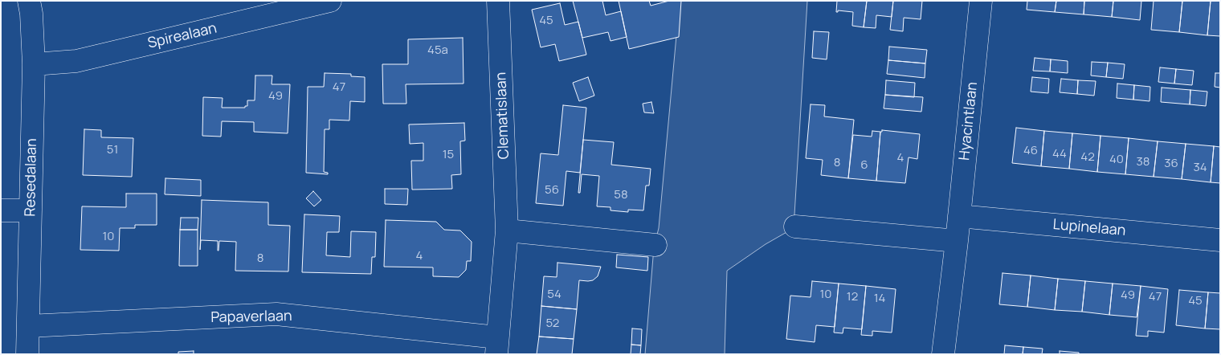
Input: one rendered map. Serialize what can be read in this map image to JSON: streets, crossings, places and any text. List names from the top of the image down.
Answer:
{
  "streets": {
    "street": [
      "Spirealaan",
      "Clematislaan",
      "Hyacintlaan",
      "Resedalaan",
      "Lupinelaan",
      "Papaverlaan"
    ]
  },
  "crossings": [
    ["Spirealaan", "Resedalaan"],
    ["Clematislaan", "Papaverlaan"],
    ["Hyacintlaan", "Lupinelaan"],
    ["Resedalaan", "Papaverlaan"]
  ],
  "house_numbers": [
    "45",
    "45a",
    "47",
    "49",
    "51",
    "46",
    "44",
    "15",
    "42",
    "4",
    "40",
    "38",
    "8",
    "36",
    "6",
    "34",
    "56",
    "58",
    "10",
    "4",
    "8",
    "54",
    "10",
    "49",
    "12",
    "47",
    "14",
    "45",
    "52"
  ]
}
